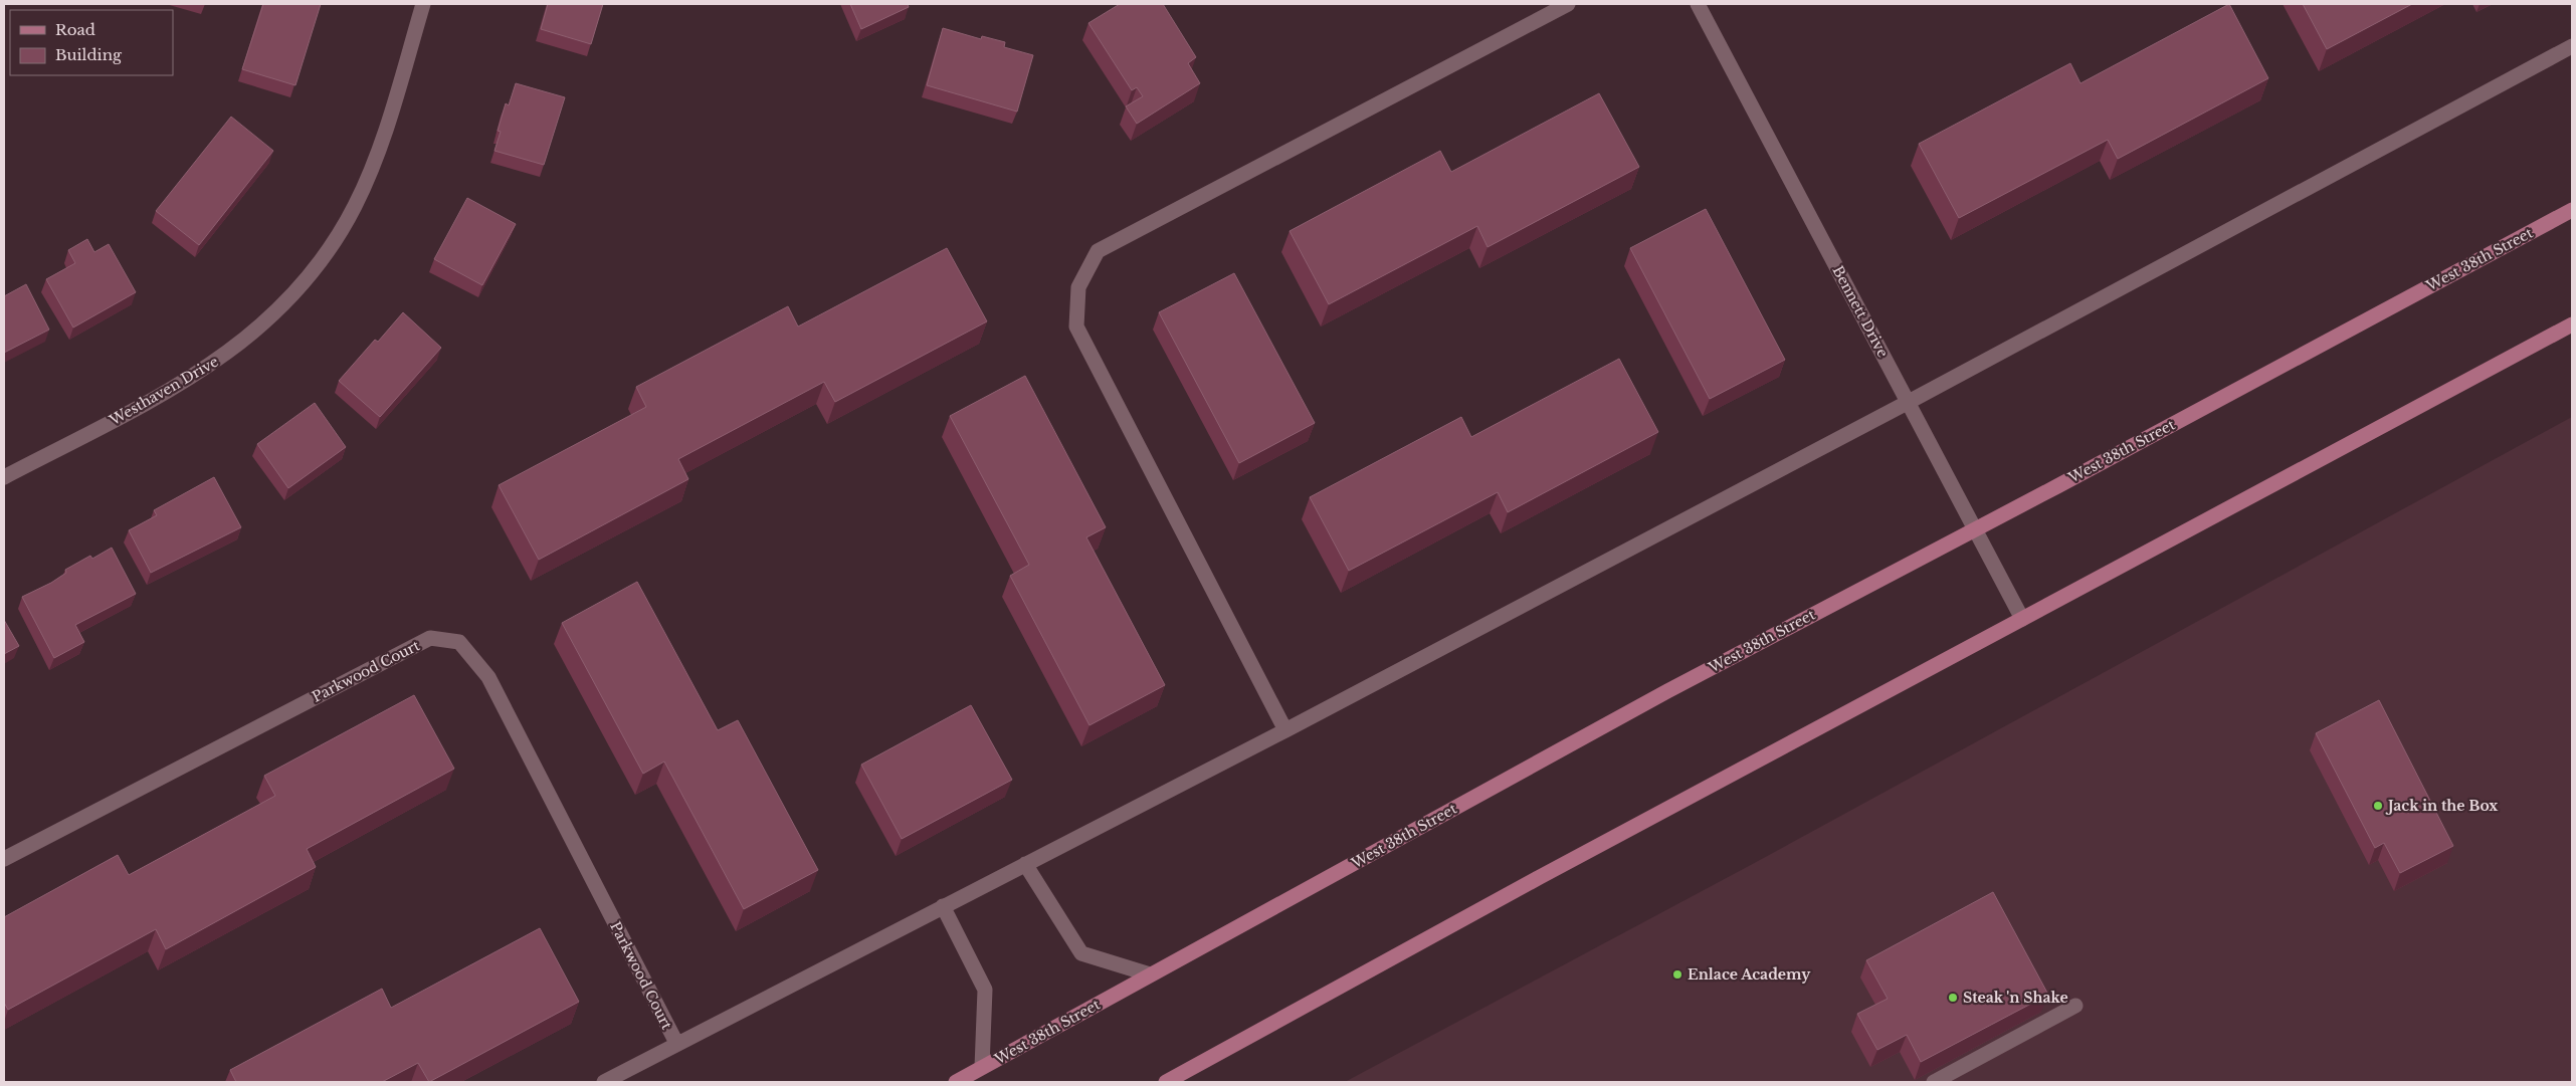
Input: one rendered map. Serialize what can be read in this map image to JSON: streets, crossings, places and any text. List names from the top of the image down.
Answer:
{
  "streets": {
    "main road": ["West 38th Street"],
    "street": ["Bennett Drive", "Westhaven Drive", "Parkwood Court"]
  },
  "crossings": [
    ["West 38th Street", "Bennett Drive"]
  ],
  "places": ["Jack in the Box", "Enlace Academy", "Steak 'n Shake"],
  "legend": ["Road", "Building"]
}
